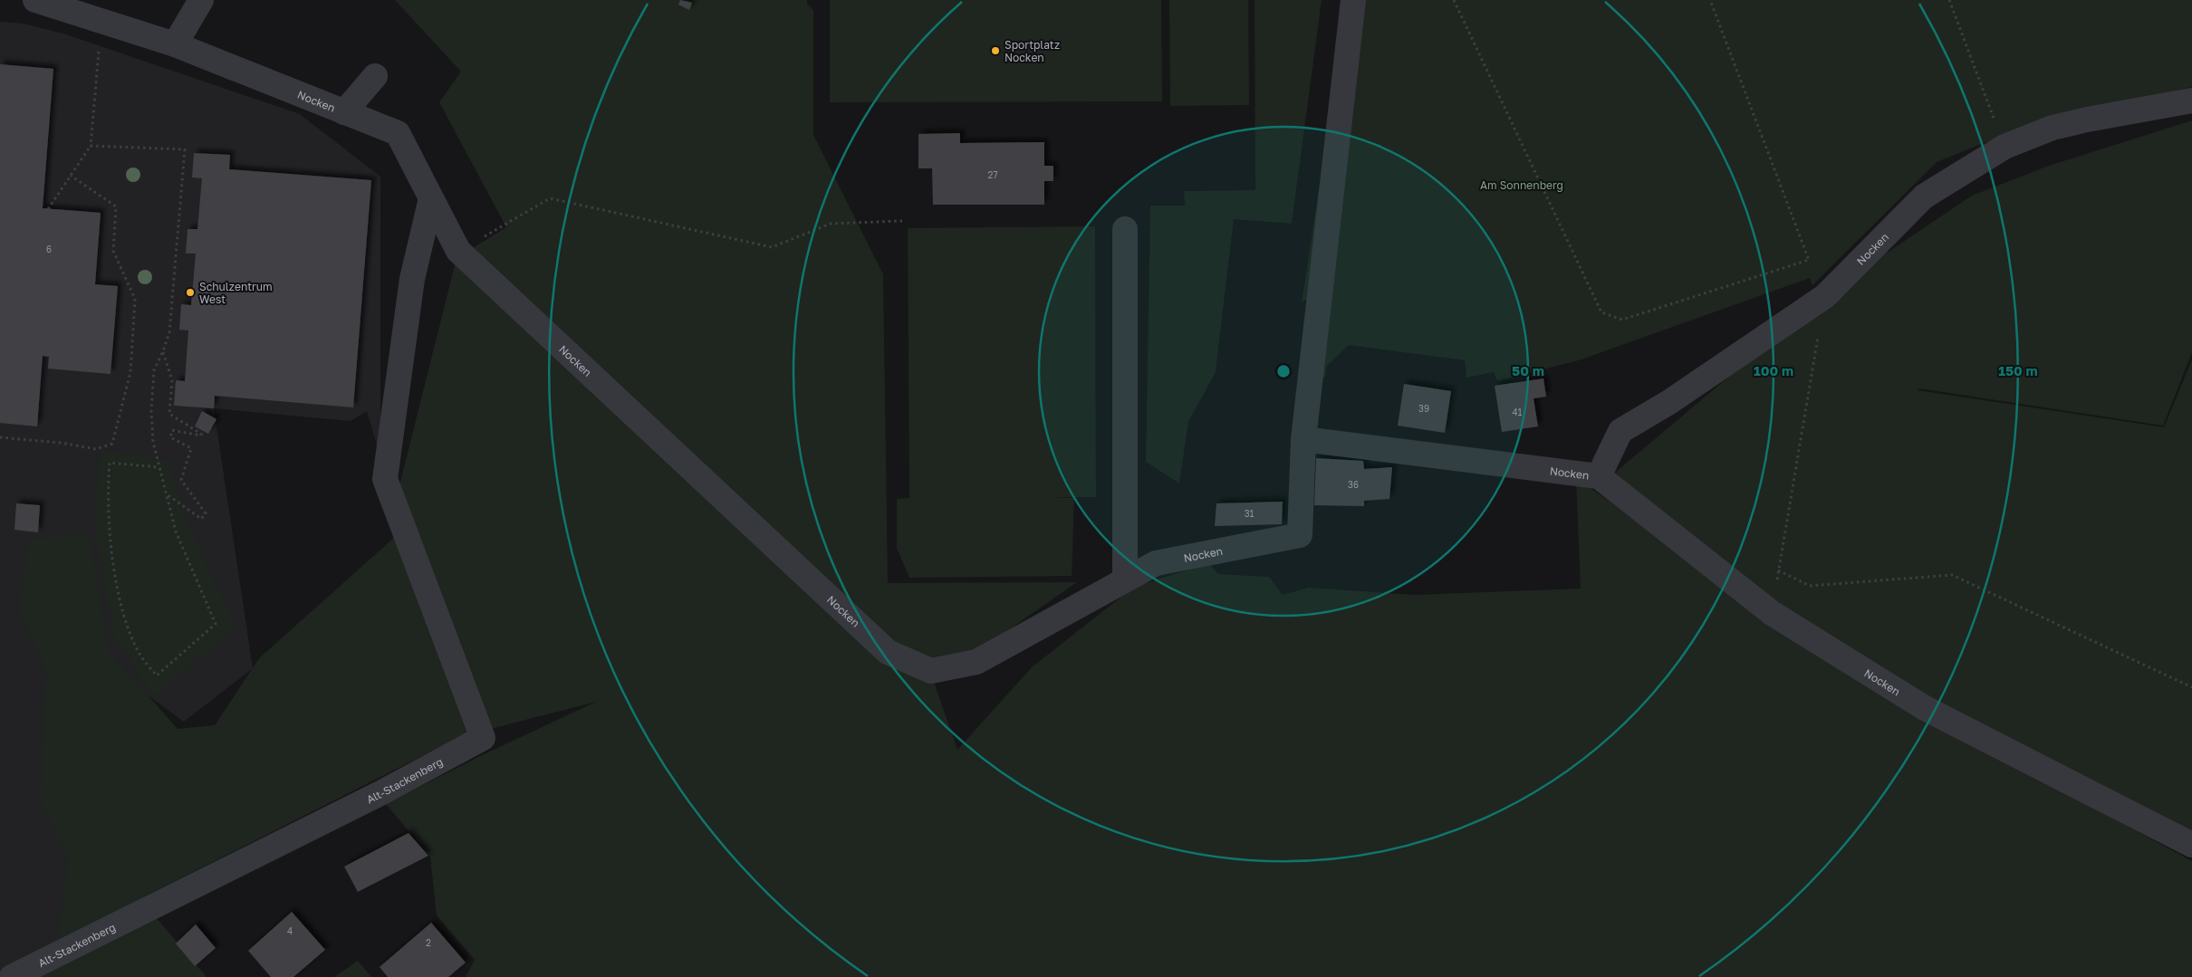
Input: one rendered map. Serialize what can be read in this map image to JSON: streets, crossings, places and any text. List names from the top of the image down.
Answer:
{
  "streets": {
    "street": ["Nocken", "Alt-Stackenberg"]
  },
  "crossings": [
    ["Nocken", "Alt-Stackenberg"]
  ],
  "parks": ["Am Sonnenberg"],
  "places": ["Sportplatz Nocken", "Schulzentrum West"],
  "house_numbers": [
    "27",
    "6",
    "39",
    "41",
    "36",
    "31",
    "4",
    "2"
  ],
  "rings": ["50 m", "100 m", "150 m"]
}
